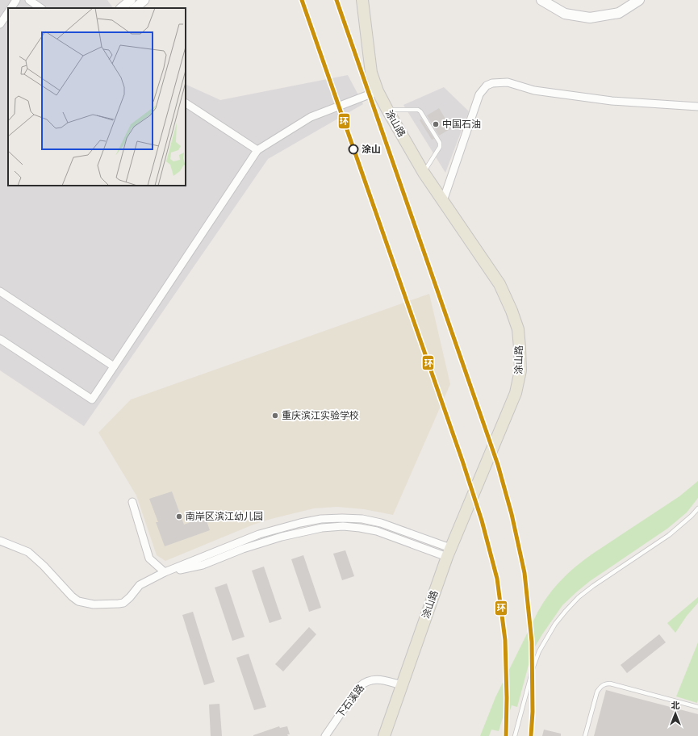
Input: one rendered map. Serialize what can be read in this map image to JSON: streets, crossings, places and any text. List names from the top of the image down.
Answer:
{
  "streets": {
    "main road": ["涂山路"],
    "street": ["下石溪路"]
  },
  "crossings": [
    ["涂山路", "下石溪路"]
  ],
  "places": [
    "中国石油",
    "涂山",
    "重庆滨江实验学校",
    "南岸区滨江幼儿园"
  ],
  "lines": ["transit line 环"],
  "north": "top"
}
